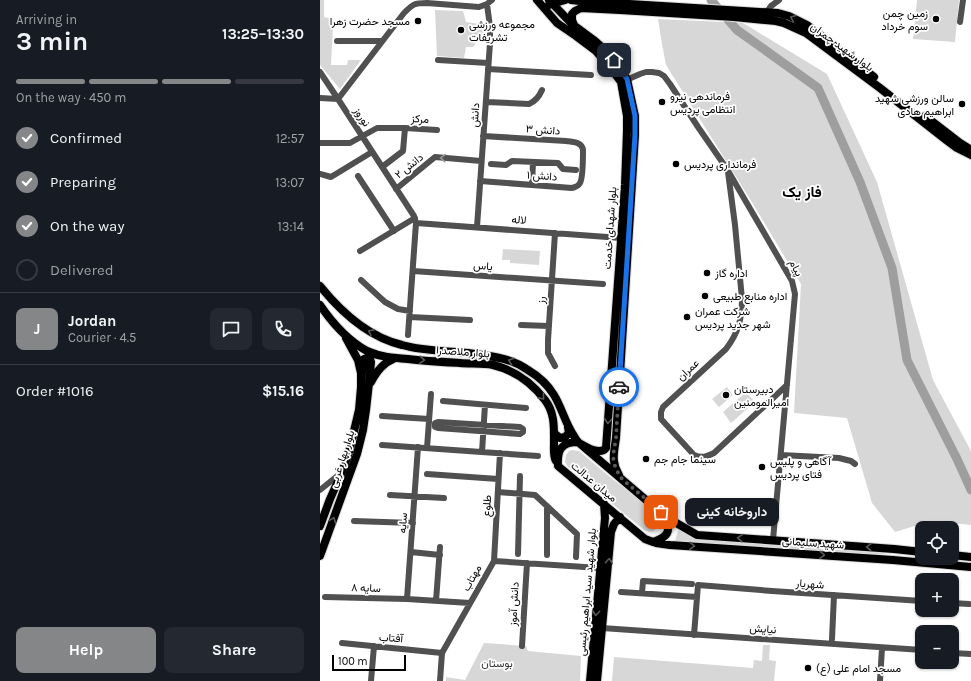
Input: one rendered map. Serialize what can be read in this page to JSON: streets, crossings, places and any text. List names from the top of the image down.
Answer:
{
  "streets": {
    "main road": [
      "بلوار شهید چمران",
      "بلوار شهدای خدمت",
      "بلوار ملاصدرا",
      "بلوار بهار غربی",
      "میدان عدالت",
      "شهید سلیمانی",
      "بلوار شهید سید ابراهیم رئیسی"
    ],
    "street": [
      "دانش",
      "نوروز",
      "مرکز",
      "دانش ۳",
      "دانش ۲",
      "دانش ۱",
      "لاله",
      "یاس",
      "پیام",
      "رز",
      "عمران",
      "طلوع",
      "سایه",
      "مهتاب",
      "شهریار",
      "سایه ۸",
      "دانش آموز",
      "نیایش",
      "آفتاب"
    ]
  },
  "crossings": [
    ["بلوار شهید چمران", "بلوار شهدای خدمت"],
    ["دانش", "دانش ۳"],
    ["دانش", "دانش ۲"],
    ["دانش", "دانش ۱"],
    ["دانش", "لاله"],
    ["نوروز", "مرکز"],
    ["نوروز", "دانش ۲"],
    ["نوروز", "لاله"],
    ["دانش ۳", "دانش ۱"],
    ["لاله", "بلوار شهدای خدمت"],
    ["لاله", "رز"],
    ["بلوار شهدای خدمت", "پیام"],
    ["بلوار شهدای خدمت", "بلوار ملاصدرا"],
    ["بلوار شهدای خدمت", "میدان عدالت"],
    ["یاس", "رز"],
    ["پیام", "عمران"],
    ["پیام", "میدان عدالت"],
    ["بلوار ملاصدرا", "میدان عدالت"],
    ["میدان عدالت", "شهید سلیمانی"],
    ["میدان عدالت", "بلوار شهید سید ابراهیم رئیسی"],
    ["طلوع", "مهتاب"],
    ["سایه", "سایه ۸"],
    ["مهتاب", "سایه ۸"],
    ["مهتاب", "بلوار شهید سید ابراهیم رئیسی"],
    ["مهتاب", "دانش آموز"],
    ["مهتاب", "آفتاب"],
    ["بلوار شهید سید ابراهیم رئیسی", "نیایش"]
  ],
  "one_way": ["دانش ۲", "میدان عدالت", "شهید سلیمانی"],
  "districts": ["فاز یک"],
  "parks": ["بوستان"],
  "places": [
    "زمین چمن سوم خرداد",
    "مسجد حضرت زهرا",
    "مجموعه ورزشی تشریفات",
    "فرماندهی نیرو انتظامی پردیس",
    "سالن ورزشی شهید ابراهیم هادی",
    "فرمانداری پردیس",
    "اداره گاز",
    "اداره منابع طبیعی",
    "شرکت عمران شهر جدید پردیس",
    "دبیرستان امیرالمومنین",
    "سینما جام جم",
    "آگاهی و پلیس فتای پردیس",
    "داروخانه کینی",
    "مسجد امام علی (ع)"
  ],
  "scale_bar": "100 m",
  "page": {
    "heading": ["3 min", "Arriving in", "13:25–13:30"],
    "panel": [
      "Jordan",
      "Courier · 4.5",
      "Order #1016",
      "$15.16"
    ],
    "bar": "On the way · 450 m",
    "list": [
      ["Confirmed", "12:57"],
      ["Preparing", "13:07"],
      ["On the way", "13:14"],
      "Delivered"
    ],
    "round": "J",
    "bubble": "داروخانه کینی",
    "map_buttons": ["+", "−"],
    "buttons": ["Help", "Share"],
    "scale": "100 m"
  }
}
